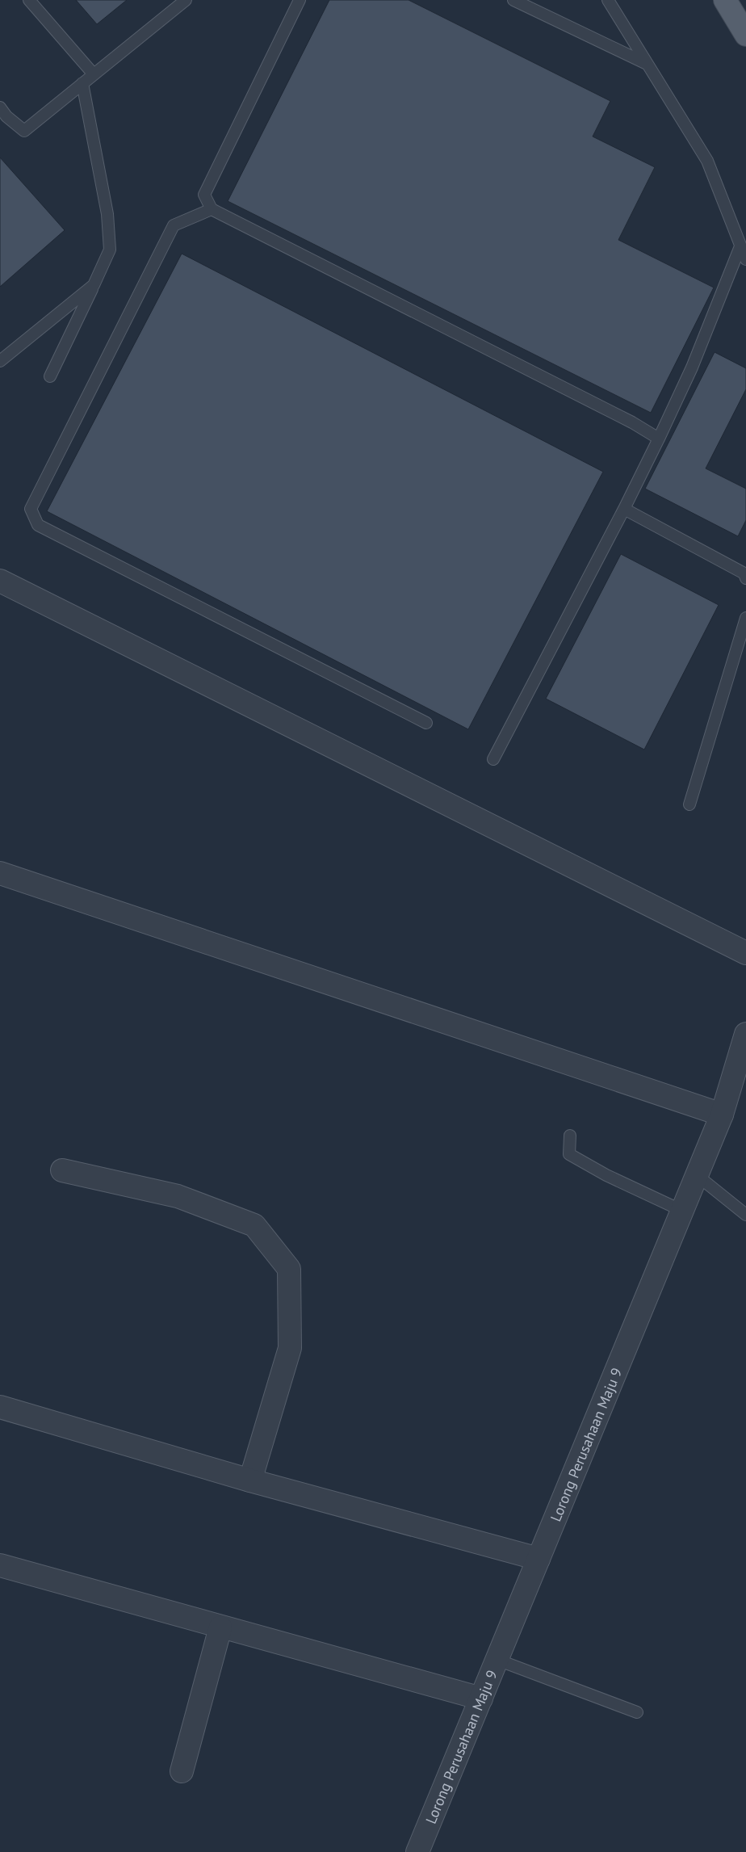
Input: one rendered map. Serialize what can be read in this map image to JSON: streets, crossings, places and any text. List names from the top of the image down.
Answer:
{
  "streets": {
    "street": ["Lorong Perusahaan Maju 9"]
  }
}
